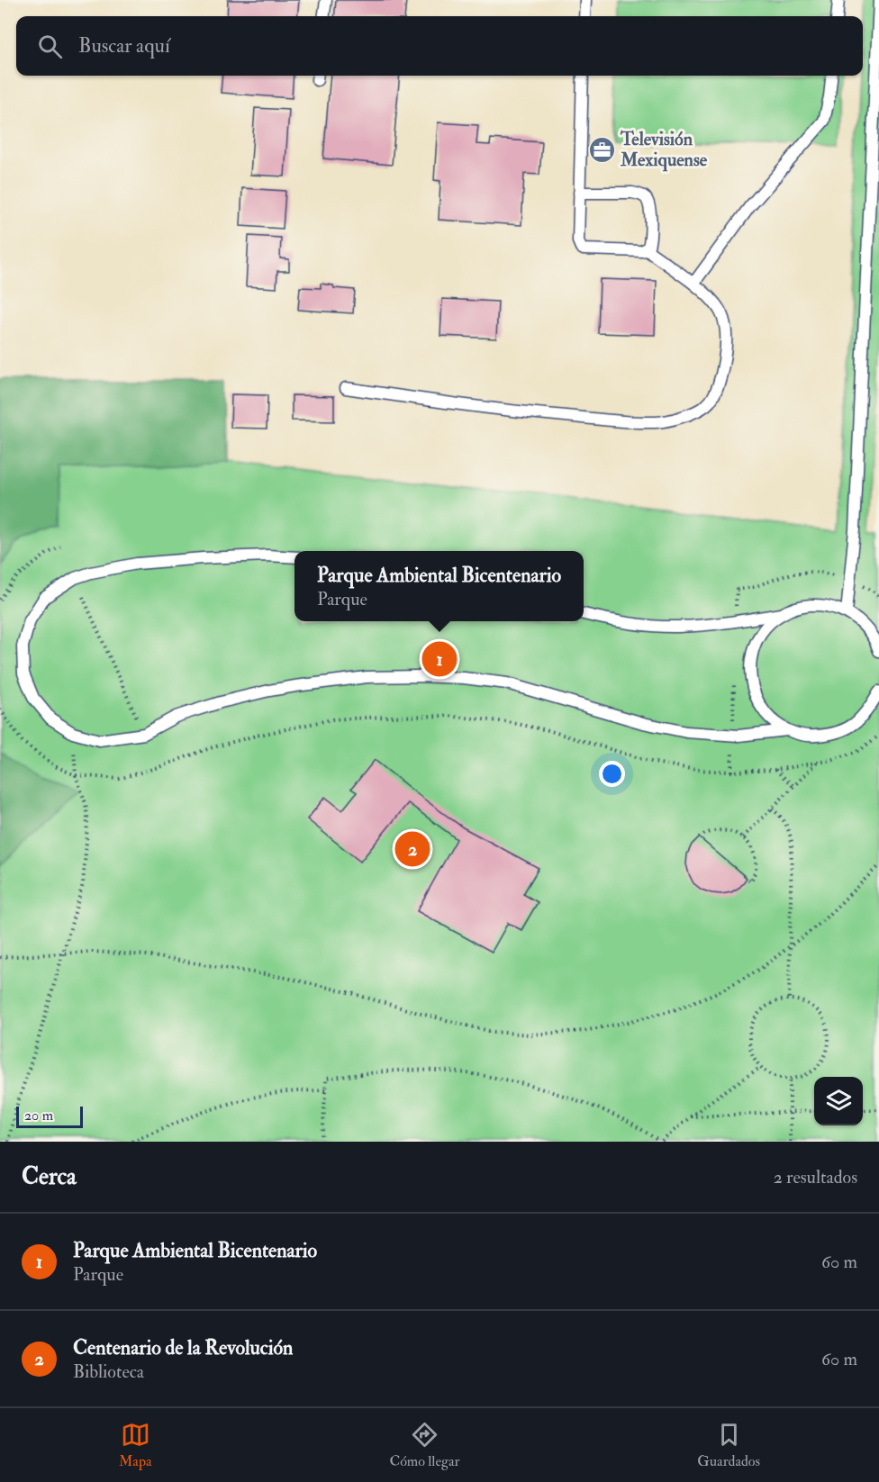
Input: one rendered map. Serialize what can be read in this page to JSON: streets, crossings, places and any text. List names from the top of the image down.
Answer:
{
  "places": {
    "office": ["Televisión Mexiquense"]
  },
  "scale_bar": "20 m",
  "page": {
    "search": "Buscar aquí",
    "popup": ["Parque Ambiental Bicentenario", "Parque"],
    "pins": ["1", "2"],
    "scale": "20 m",
    "heading": ["Cerca", "2 resultados"],
    "list": [
      {
        "mark": "1",
        "name": "Parque Ambiental Bicentenario",
        "note": "Parque",
        "value": "60 m"
      },
      {
        "mark": "2",
        "name": "Centenario de la Revolución",
        "note": "Biblioteca",
        "value": "60 m"
      }
    ],
    "nav": ["Mapa", "Cómo llegar", "Guardados"]
  }
}
